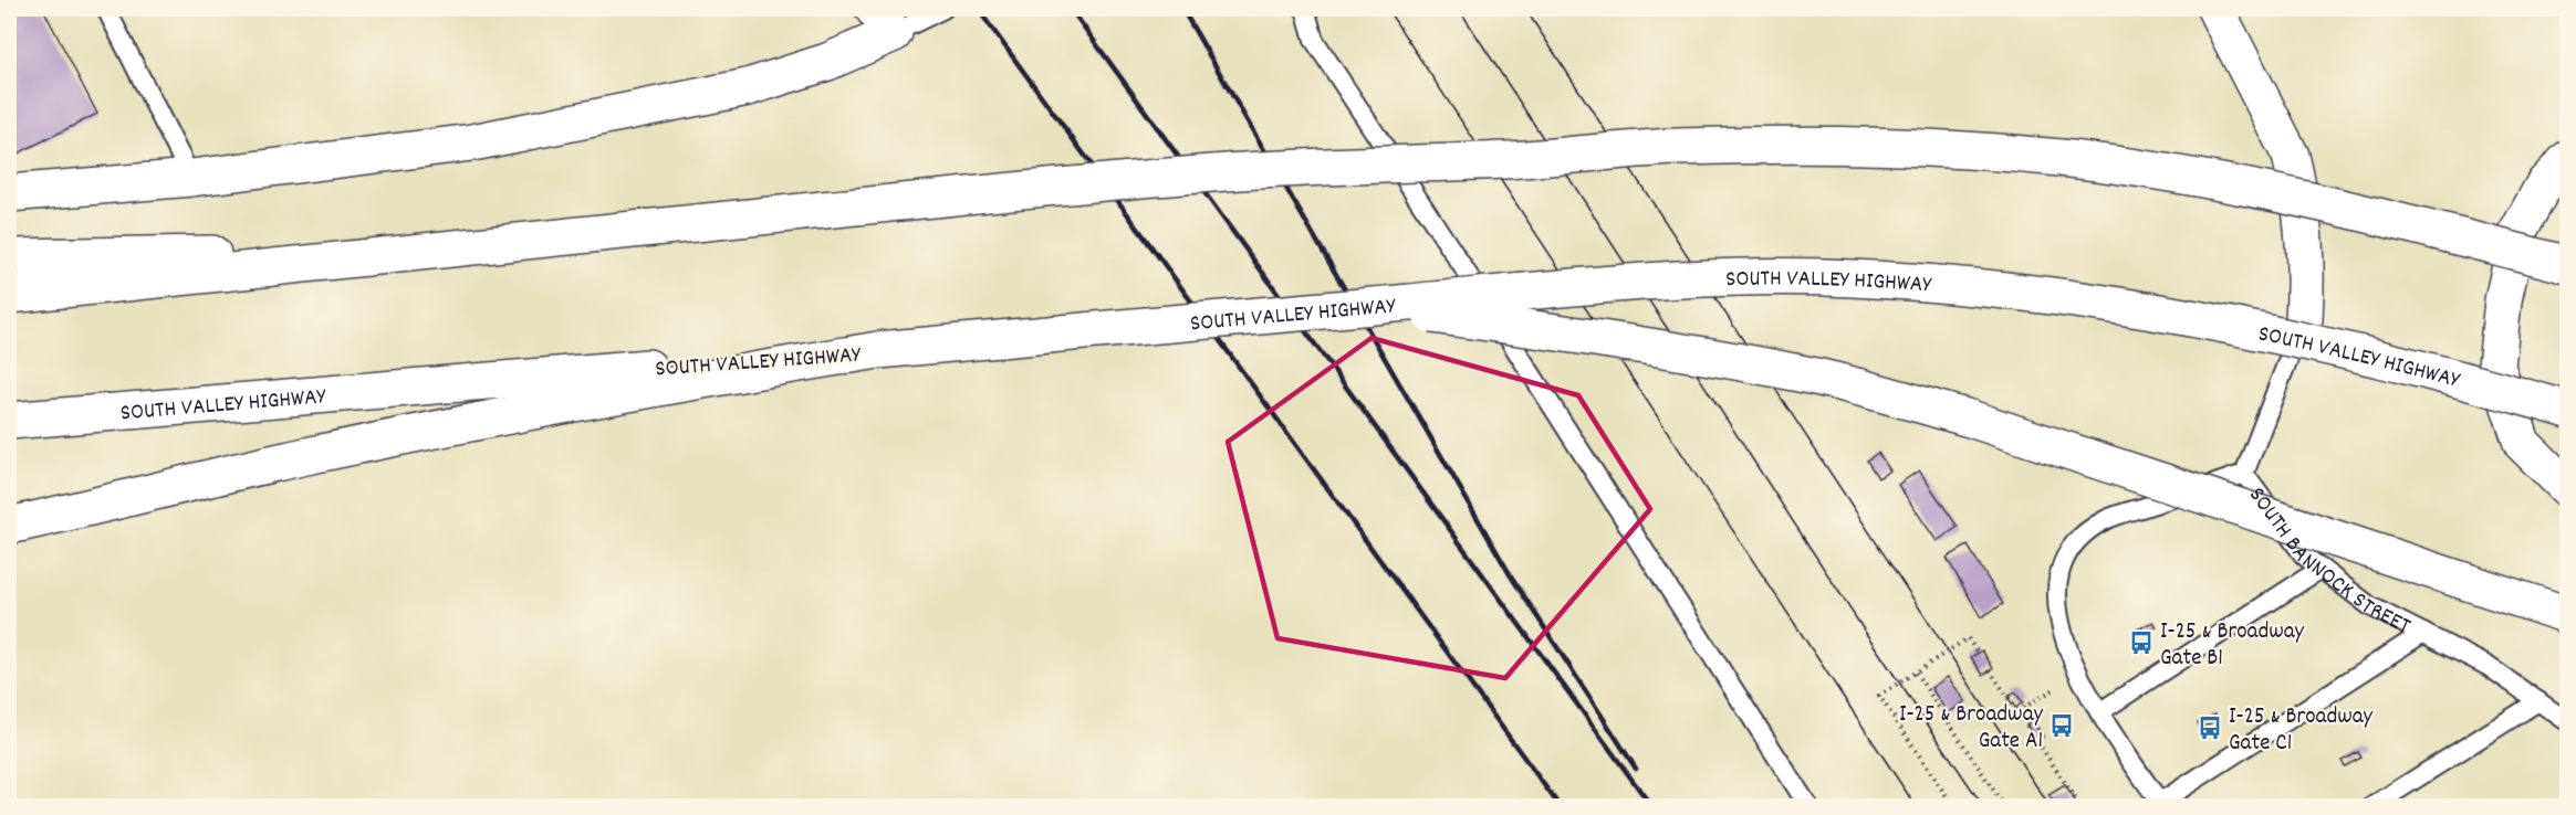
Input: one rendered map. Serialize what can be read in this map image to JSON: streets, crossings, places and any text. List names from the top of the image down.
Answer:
{
  "streets": {
    "main road": ["SOUTH VALLEY HIGHWAY"],
    "lane": ["SOUTH BANNOCK STREET"]
  },
  "places": {
    "bus stop": ["I-25 & Broadway Gate B1", "I-25 & Broadway Gate A1", "I-25 & Broadway Gate C1"]
  }
}
